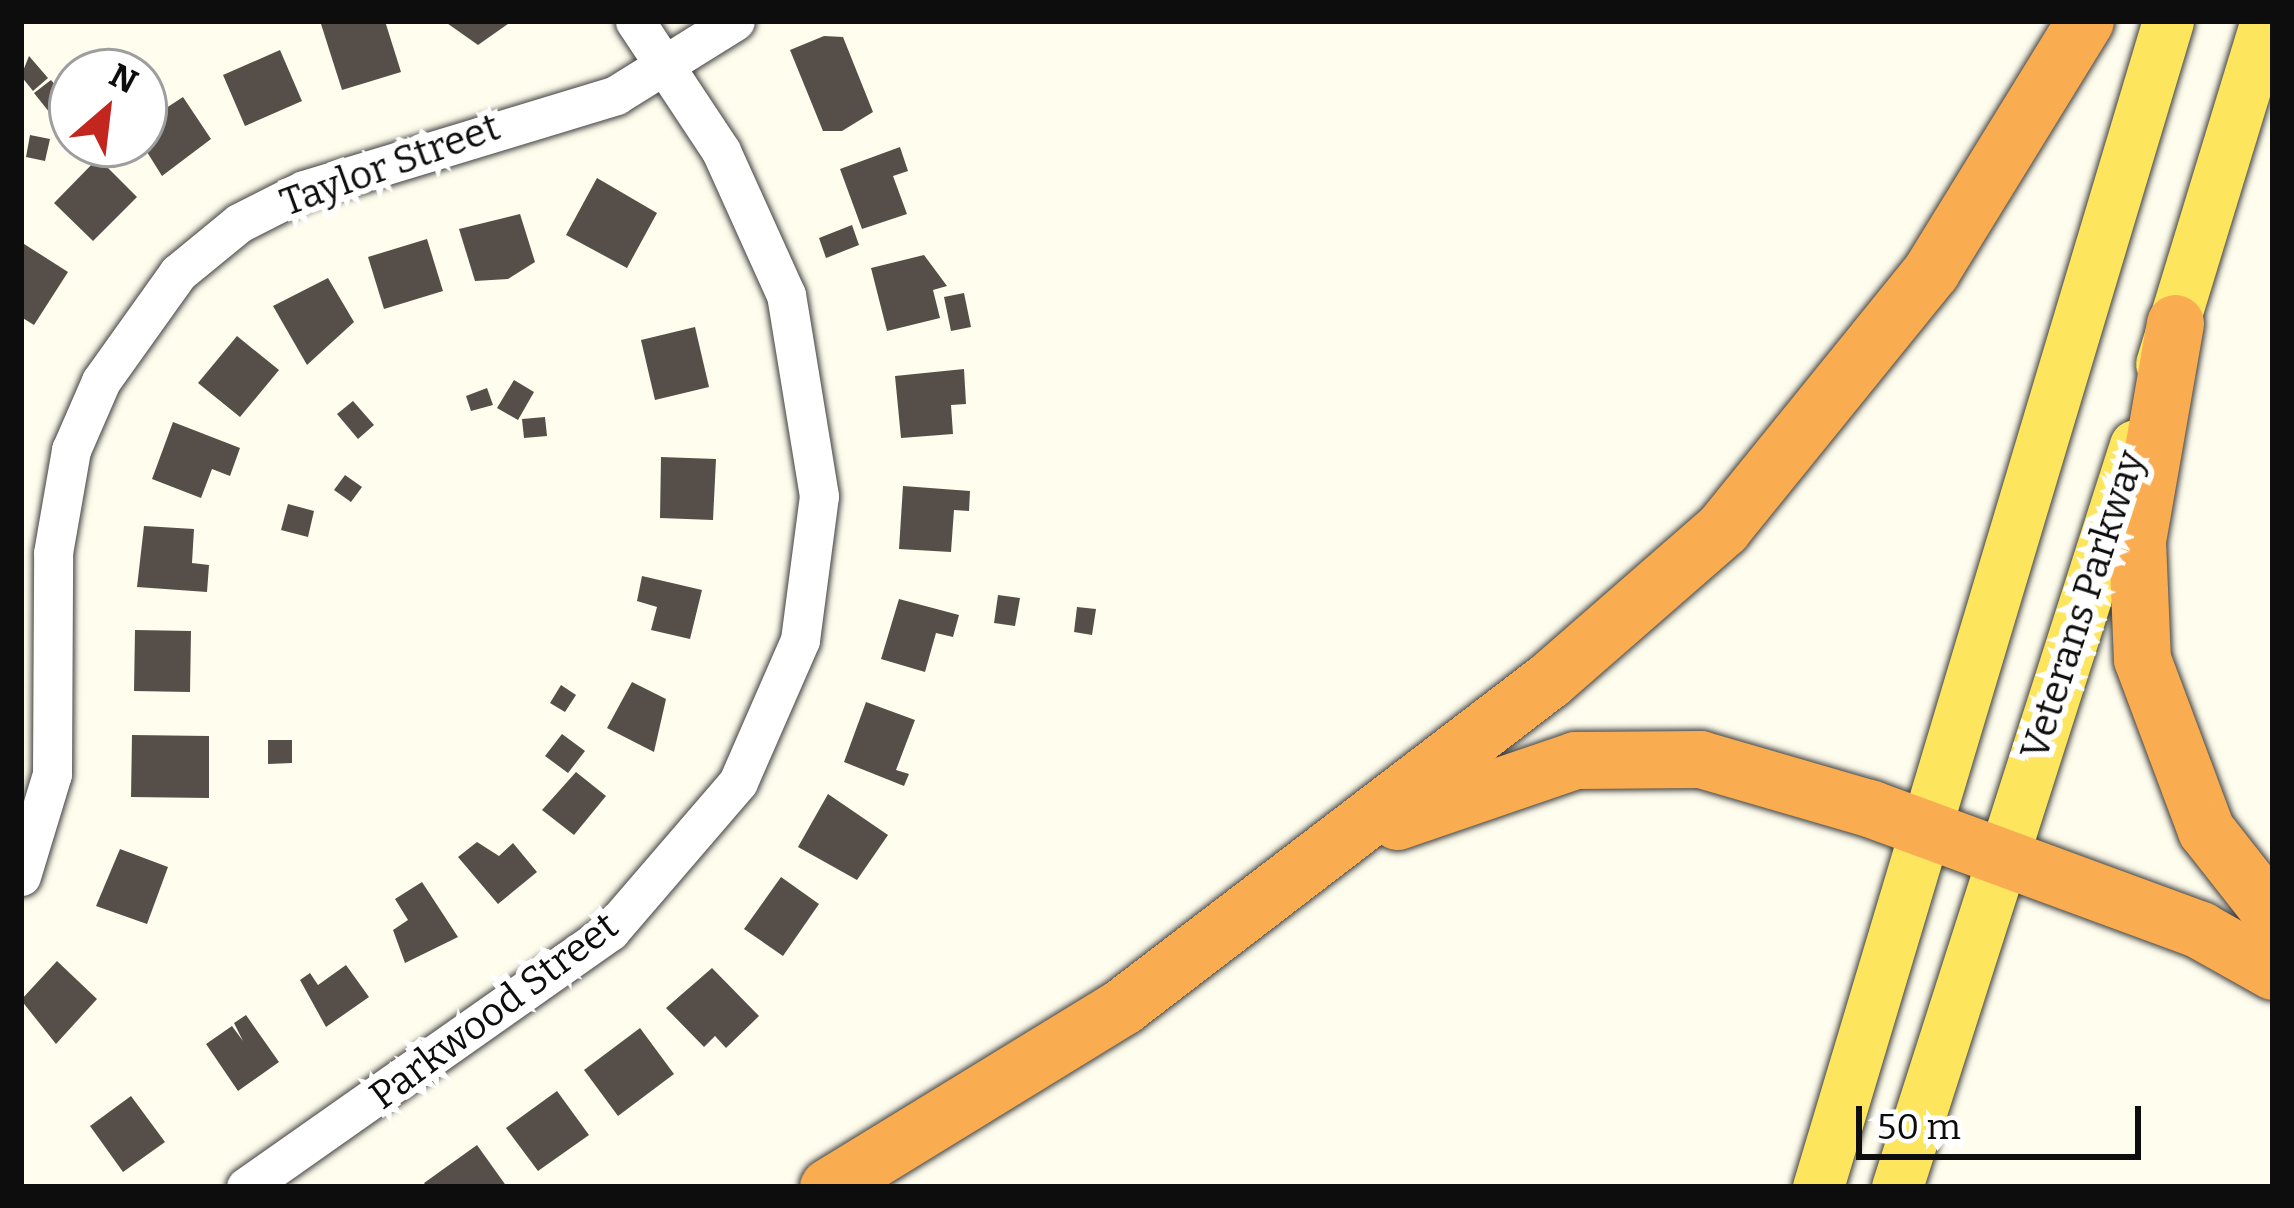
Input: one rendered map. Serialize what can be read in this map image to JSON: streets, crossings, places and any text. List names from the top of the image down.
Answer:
{
  "streets": {
    "main road": ["Veterans Parkway"],
    "street": ["Taylor Street", "Parkwood Street"]
  },
  "crossings": [
    ["Taylor Street", "Parkwood Street"]
  ],
  "scale_bar": "50 m",
  "north": "top right"
}
